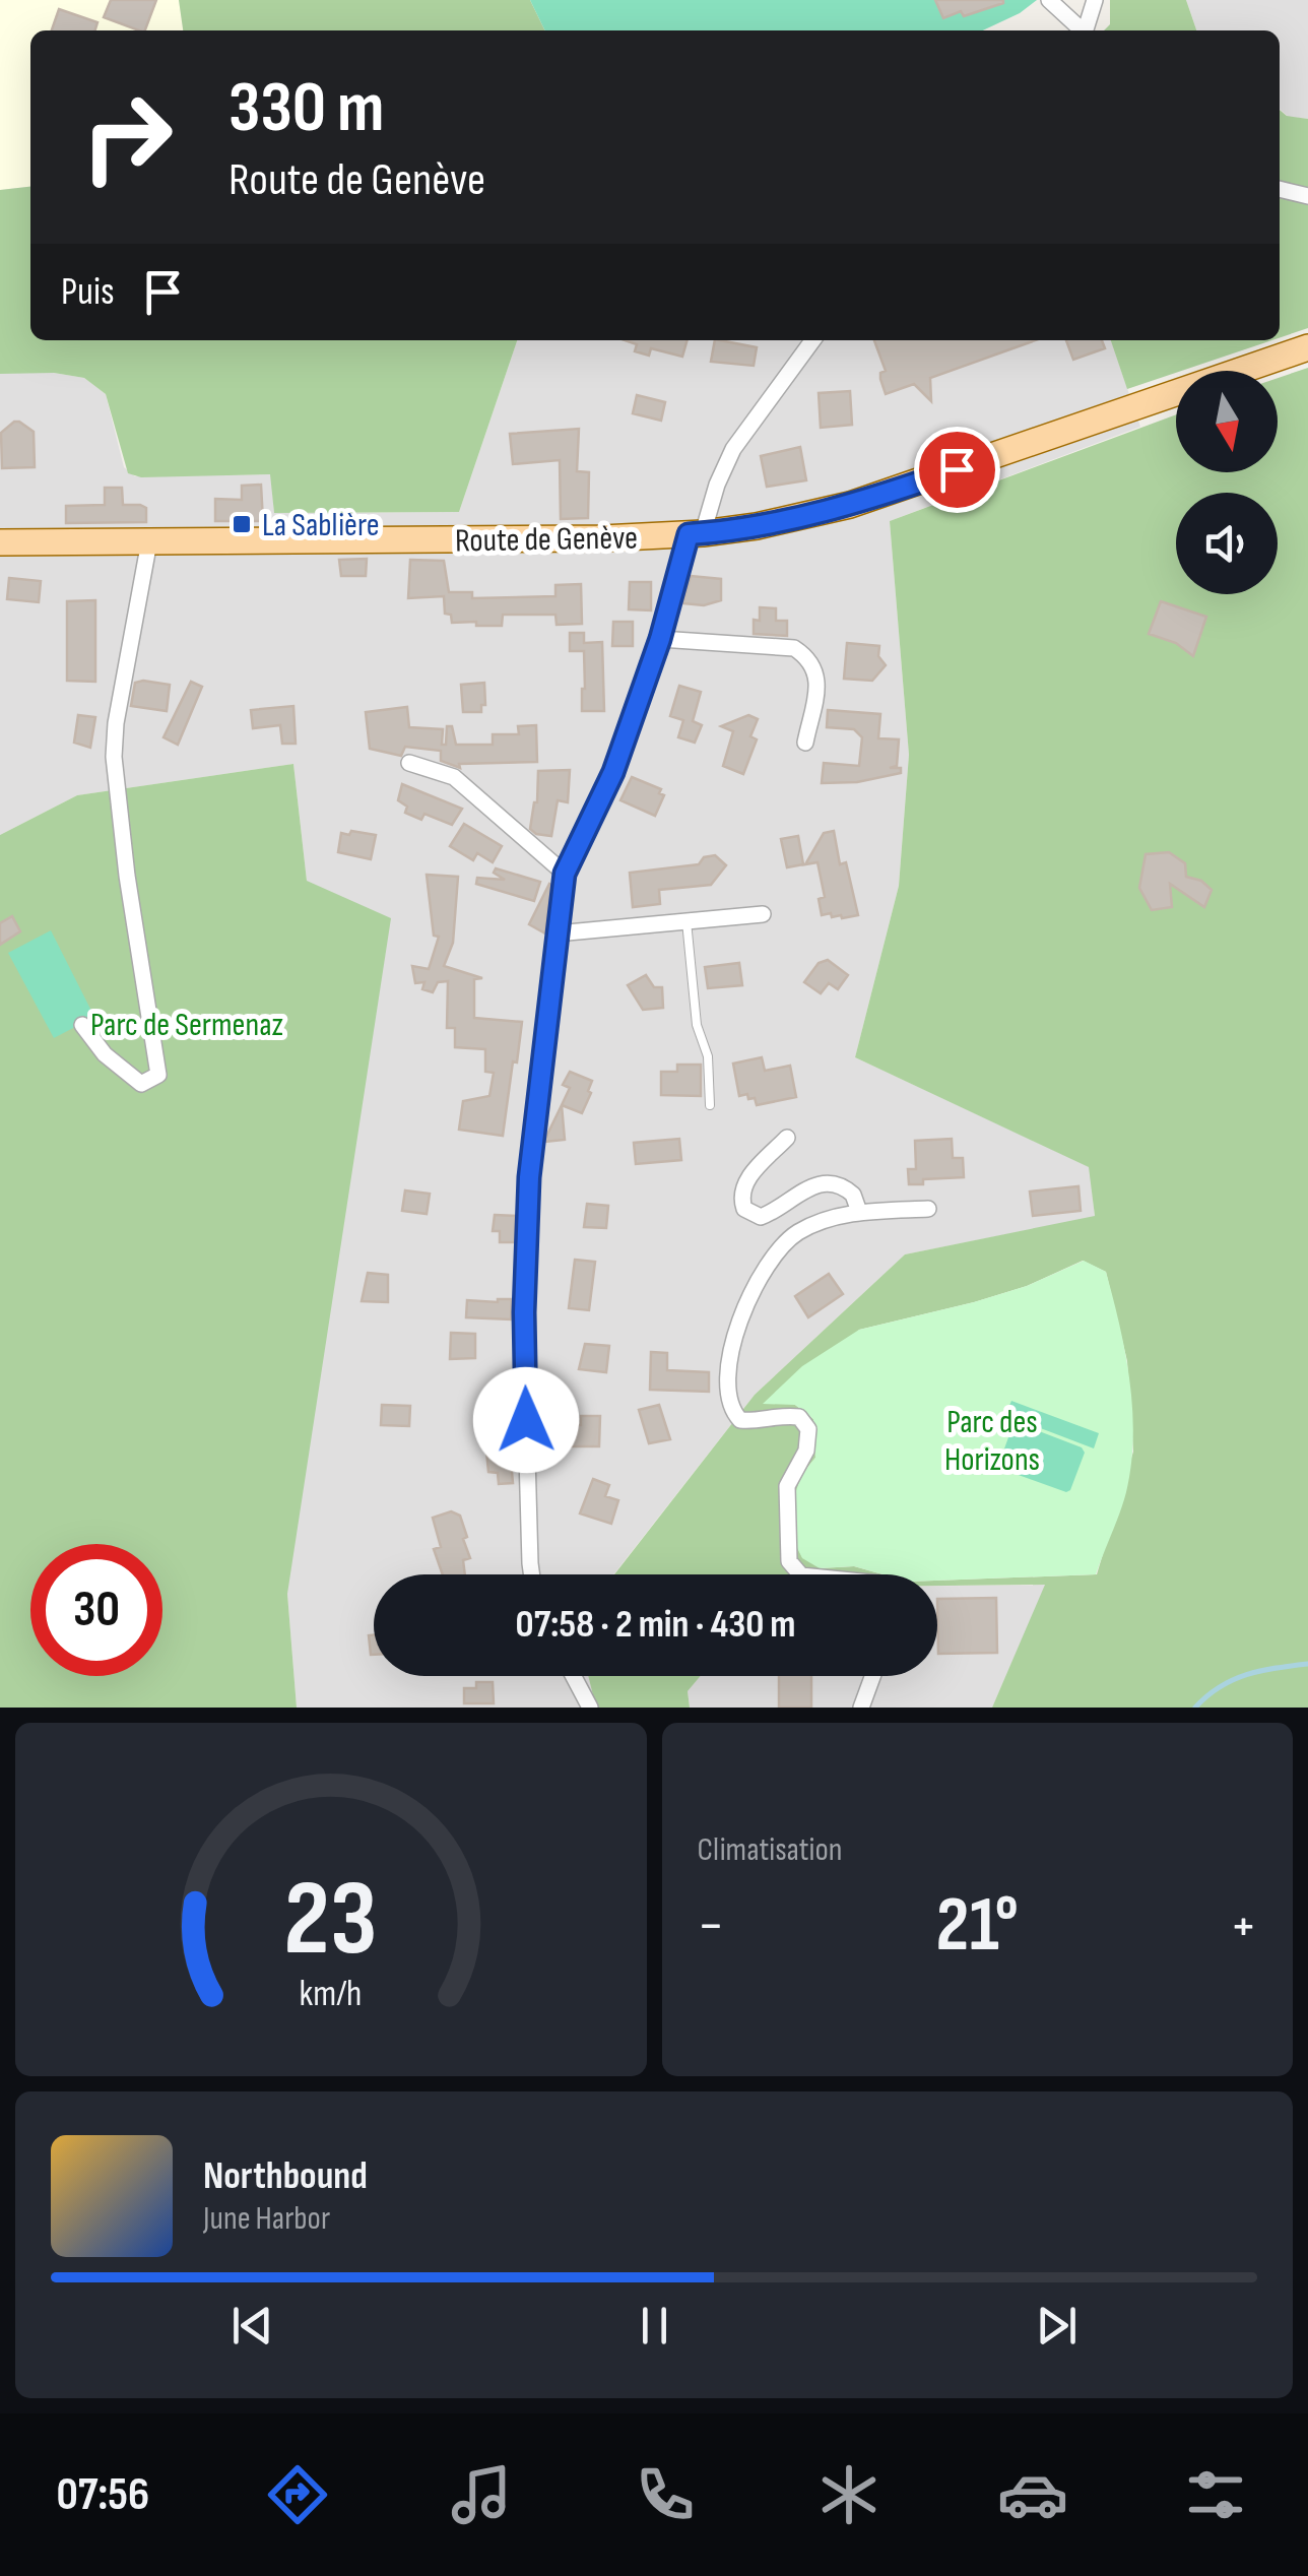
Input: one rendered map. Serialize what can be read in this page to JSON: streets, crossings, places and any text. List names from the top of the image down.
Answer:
{
  "streets": {
    "main road": ["Route de Genève"]
  },
  "parks": ["Parc de Sermenaz", "Parc des Horizons"],
  "places": {
    "transit": ["La Sablière"]
  },
  "north": "bottom",
  "page": {
    "turn": ["330 m", "Route de Genève"],
    "then": "Puis",
    "limit": "30",
    "trip": "07:58 · 2 min · 430 m",
    "tile": "Climatisation",
    "heat": ["−", "21°", "+"],
    "song": ["Northbound", "June Harbor"],
    "tabs": "07:56",
    "gauge": ["23", "km/h"]
  }
}
